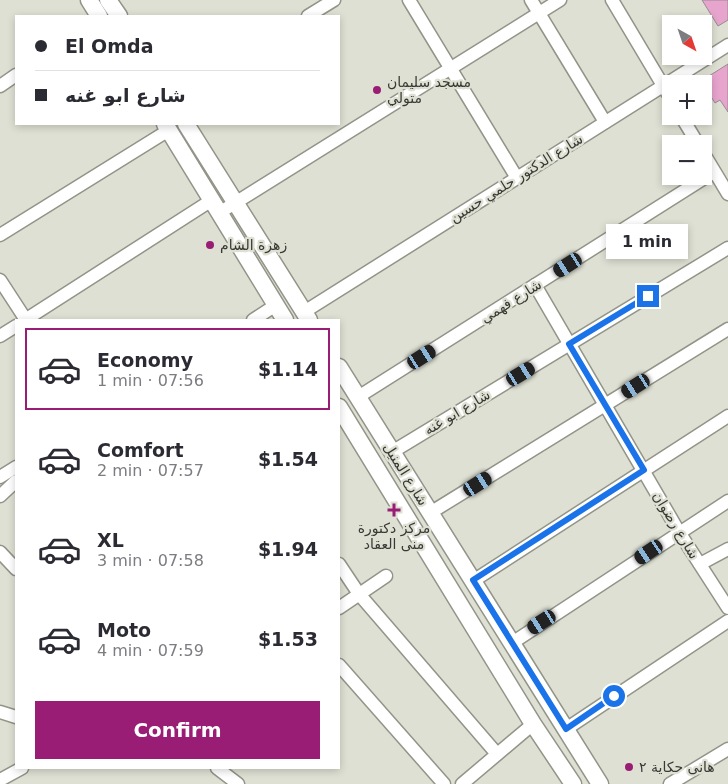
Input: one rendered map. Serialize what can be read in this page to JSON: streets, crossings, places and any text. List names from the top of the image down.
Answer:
{
  "streets": {
    "street": [
      "شارع الدكتور حلمي حسين",
      "شارع فهمي",
      "شارع ابو غنه",
      "شارع المنيل",
      "شارع رضوان"
    ]
  },
  "crossings": [
    ["شارع فهمي", "شارع المنيل"],
    ["شارع فهمي", "شارع رضوان"],
    ["شارع ابو غنه", "شارع المنيل"],
    ["شارع ابو غنه", "شارع رضوان"]
  ],
  "places": {
    "other": ["مسجد سليمان متولي", "زهرة الشام", "هانى حكاية ٢"],
    "health": ["مركز دكتورة منى العقاد"]
  },
  "north": "bottom right",
  "page": {
    "map_buttons": ["+", "−"],
    "banner": ["El Omda", "شارع ابو غنه"],
    "bubble": "1 min",
    "list": [
      {
        "name": "Economy",
        "note": "1 min · 07:56",
        "value": "$1.14"
      },
      {
        "name": "Comfort",
        "note": "2 min · 07:57",
        "value": "$1.54"
      },
      {
        "name": "XL",
        "note": "3 min · 07:58",
        "value": "$1.94"
      },
      {
        "name": "Moto",
        "note": "4 min · 07:59",
        "value": "$1.53"
      }
    ],
    "buttons": "Confirm"
  }
}
